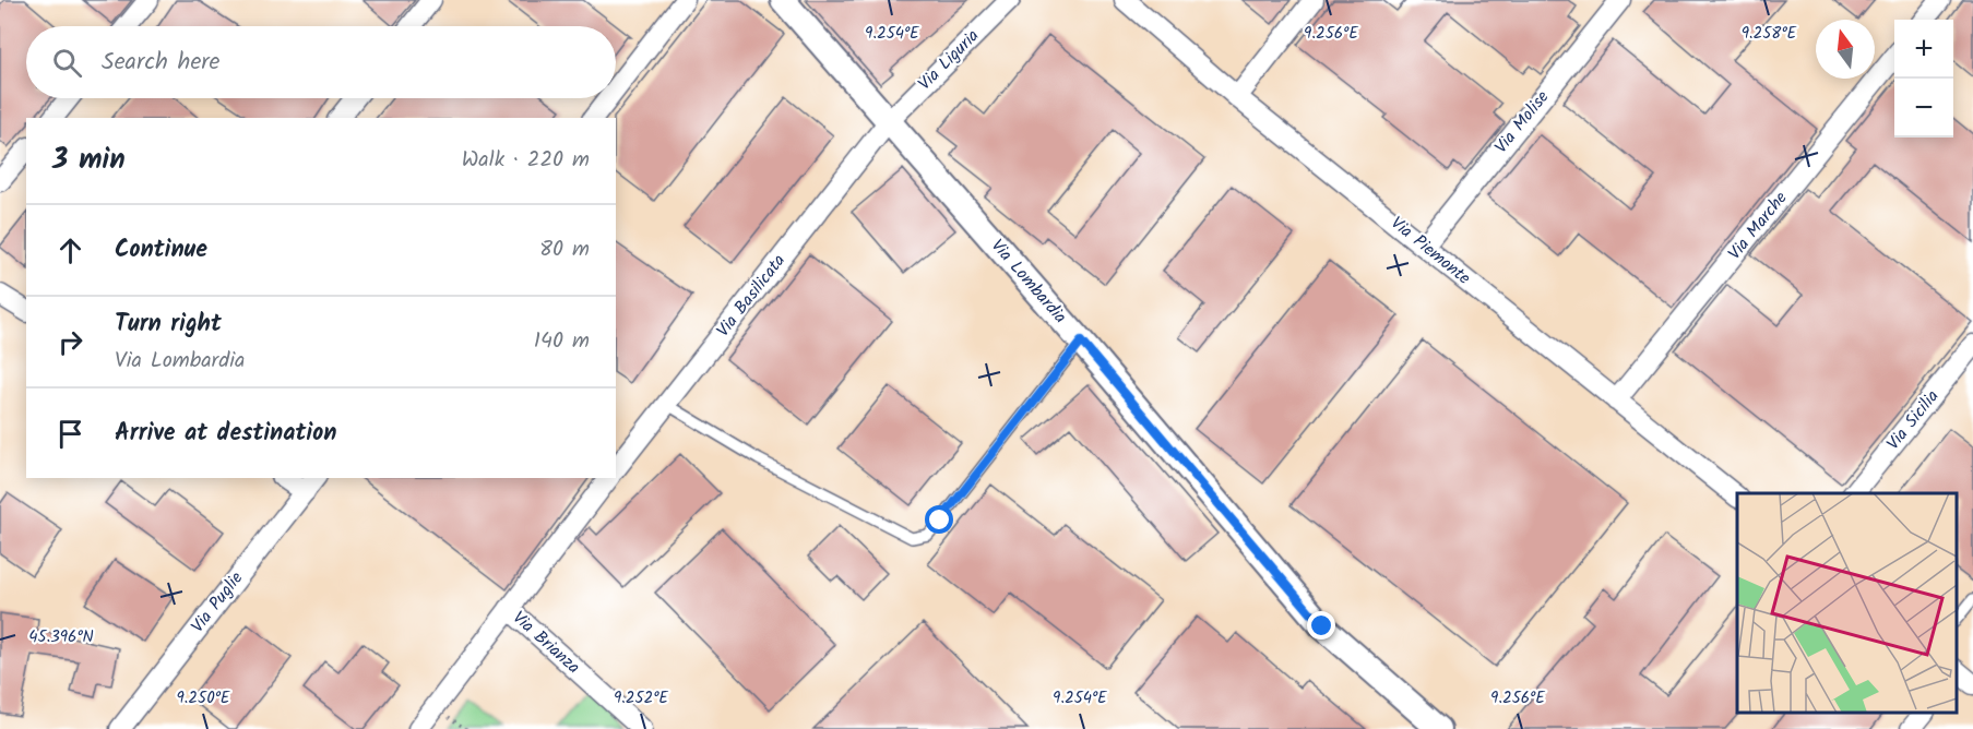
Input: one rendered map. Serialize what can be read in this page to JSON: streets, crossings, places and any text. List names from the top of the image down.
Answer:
{
  "streets": {
    "street": [
      "Via Liguria",
      "Via Molise",
      "Via Marche",
      "Via Piemonte",
      "Via Lombardia",
      "Via Basilicata",
      "Via Sicilia",
      "Via Puglie",
      "Via Brianza"
    ]
  },
  "crossings": [
    ["Via Liguria", "Via Lombardia"],
    ["Via Liguria", "Via Basilicata"],
    ["Via Molise", "Via Piemonte"],
    ["Via Marche", "Via Piemonte"],
    ["Via Lombardia", "Via Basilicata"]
  ],
  "north": "top",
  "page": {
    "map_buttons": ["+", "−"],
    "search": "Search here",
    "heading": ["3 min", "Walk · 220 m"],
    "list": [
      ["Continue", "80 m"],
      ["Turn right", "Via Lombardia", "140 m"],
      "Arrive at destination"
    ]
  },
  "coordinates": [
    "9.254°E",
    "9.256°E",
    "9.258°E",
    "45.396°N",
    "9.250°E",
    "9.252°E"
  ]
}
